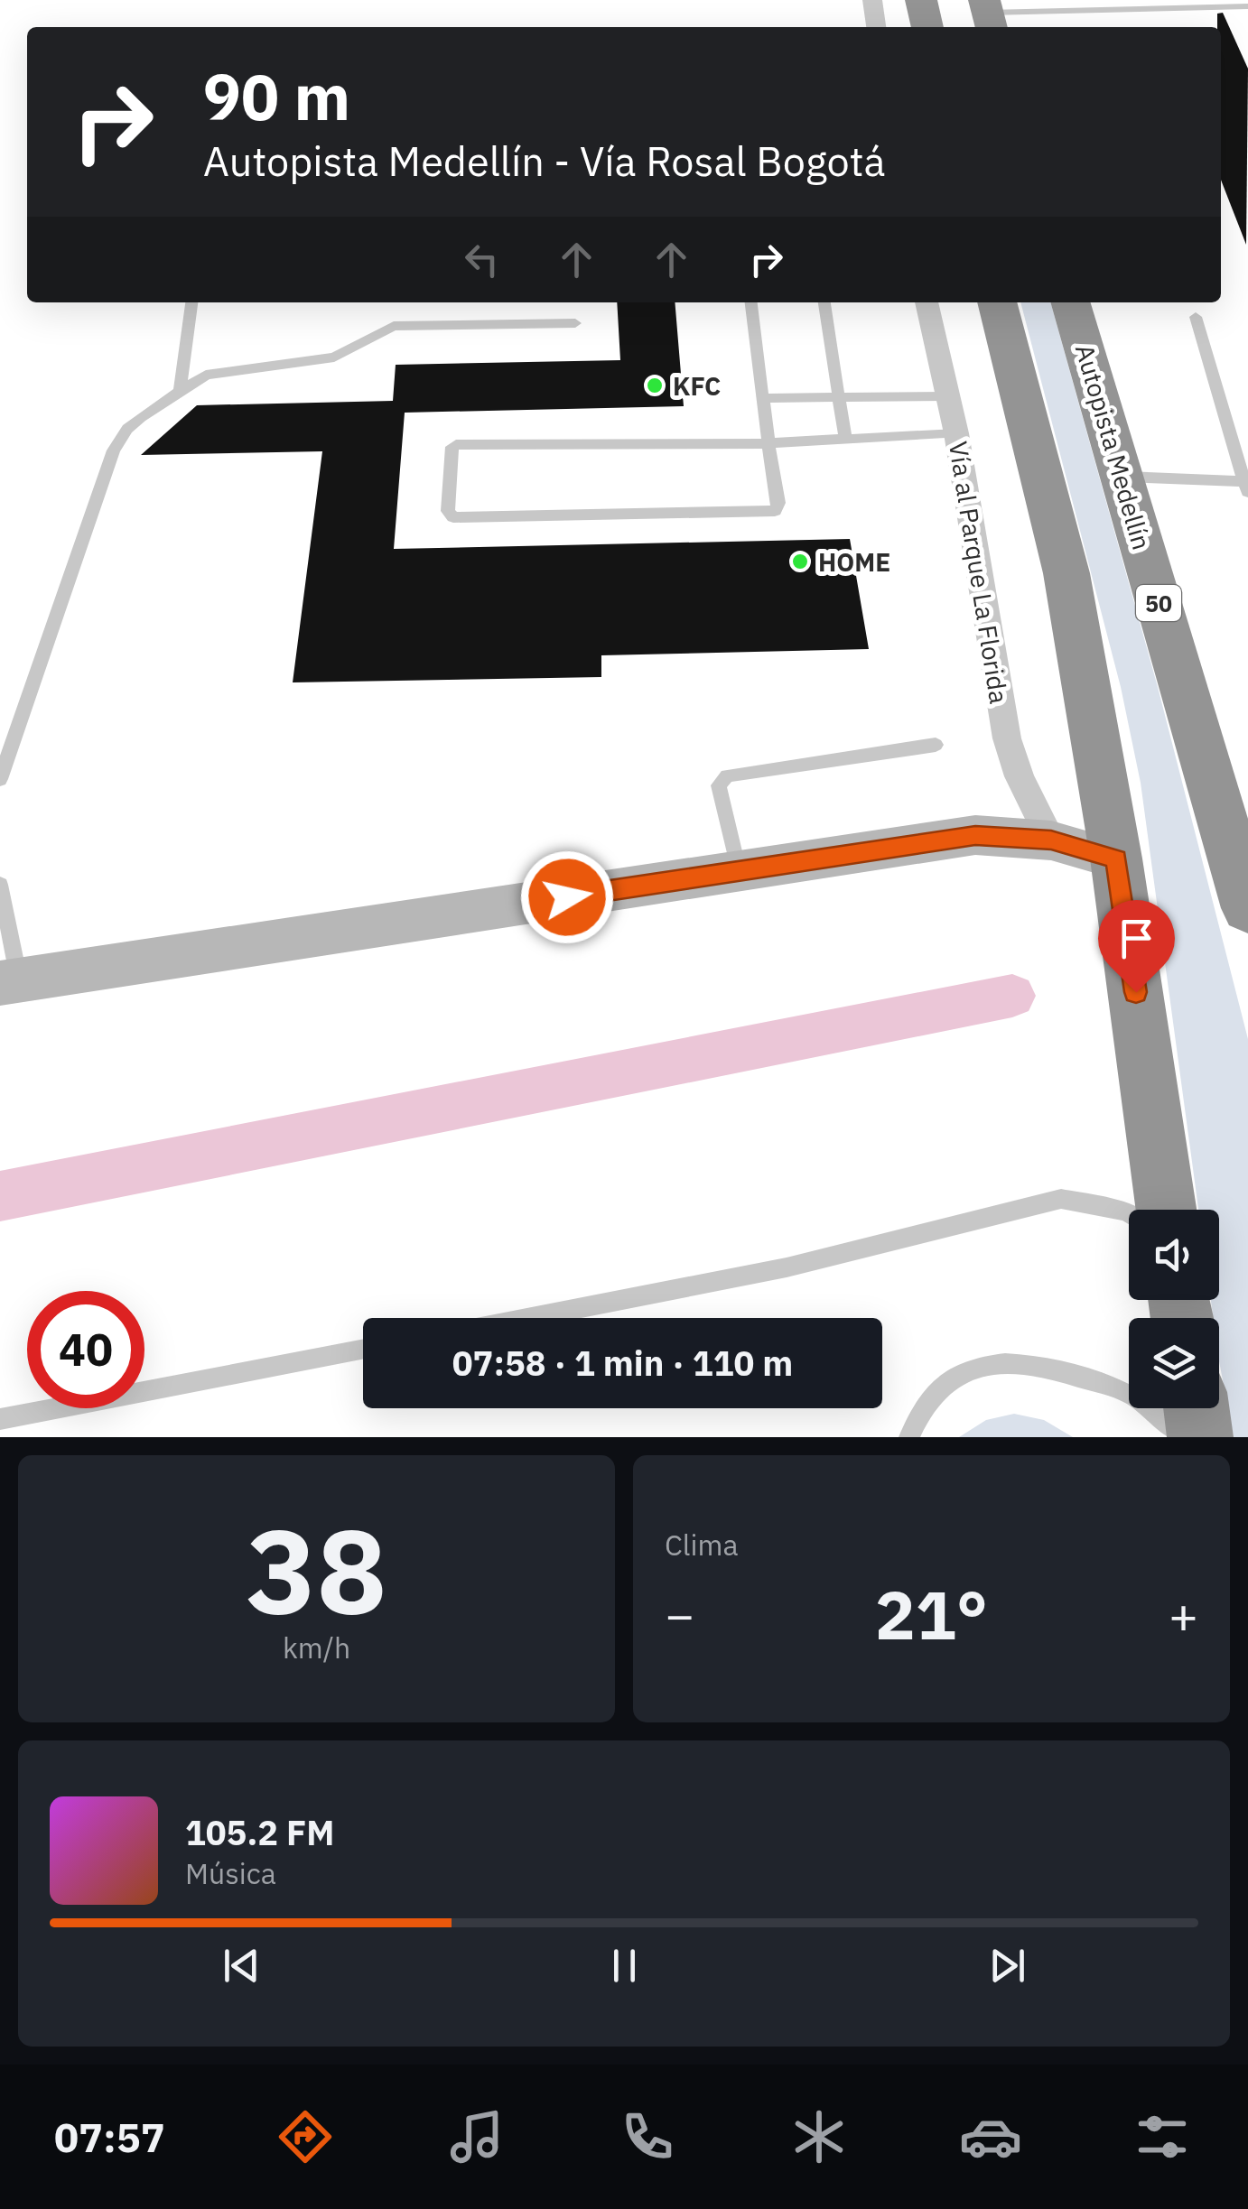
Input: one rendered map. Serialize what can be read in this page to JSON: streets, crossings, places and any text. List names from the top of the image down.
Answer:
{
  "streets": {
    "highway": ["Autopista Medellín", "50"],
    "street": ["Vía al Parque La Florida"]
  },
  "places": ["KFC", "HOME"],
  "page": {
    "turn": ["90 m", "Autopista Medellín - Vía Rosal Bogotá"],
    "limit": "40",
    "trip": "07:58 · 1 min · 110 m",
    "tile": [
      ["38", "km/h"],
      "Clima"
    ],
    "heat": ["−", "21°", "+"],
    "song": ["105.2 FM", "Música"],
    "tabs": "07:57"
  }
}
